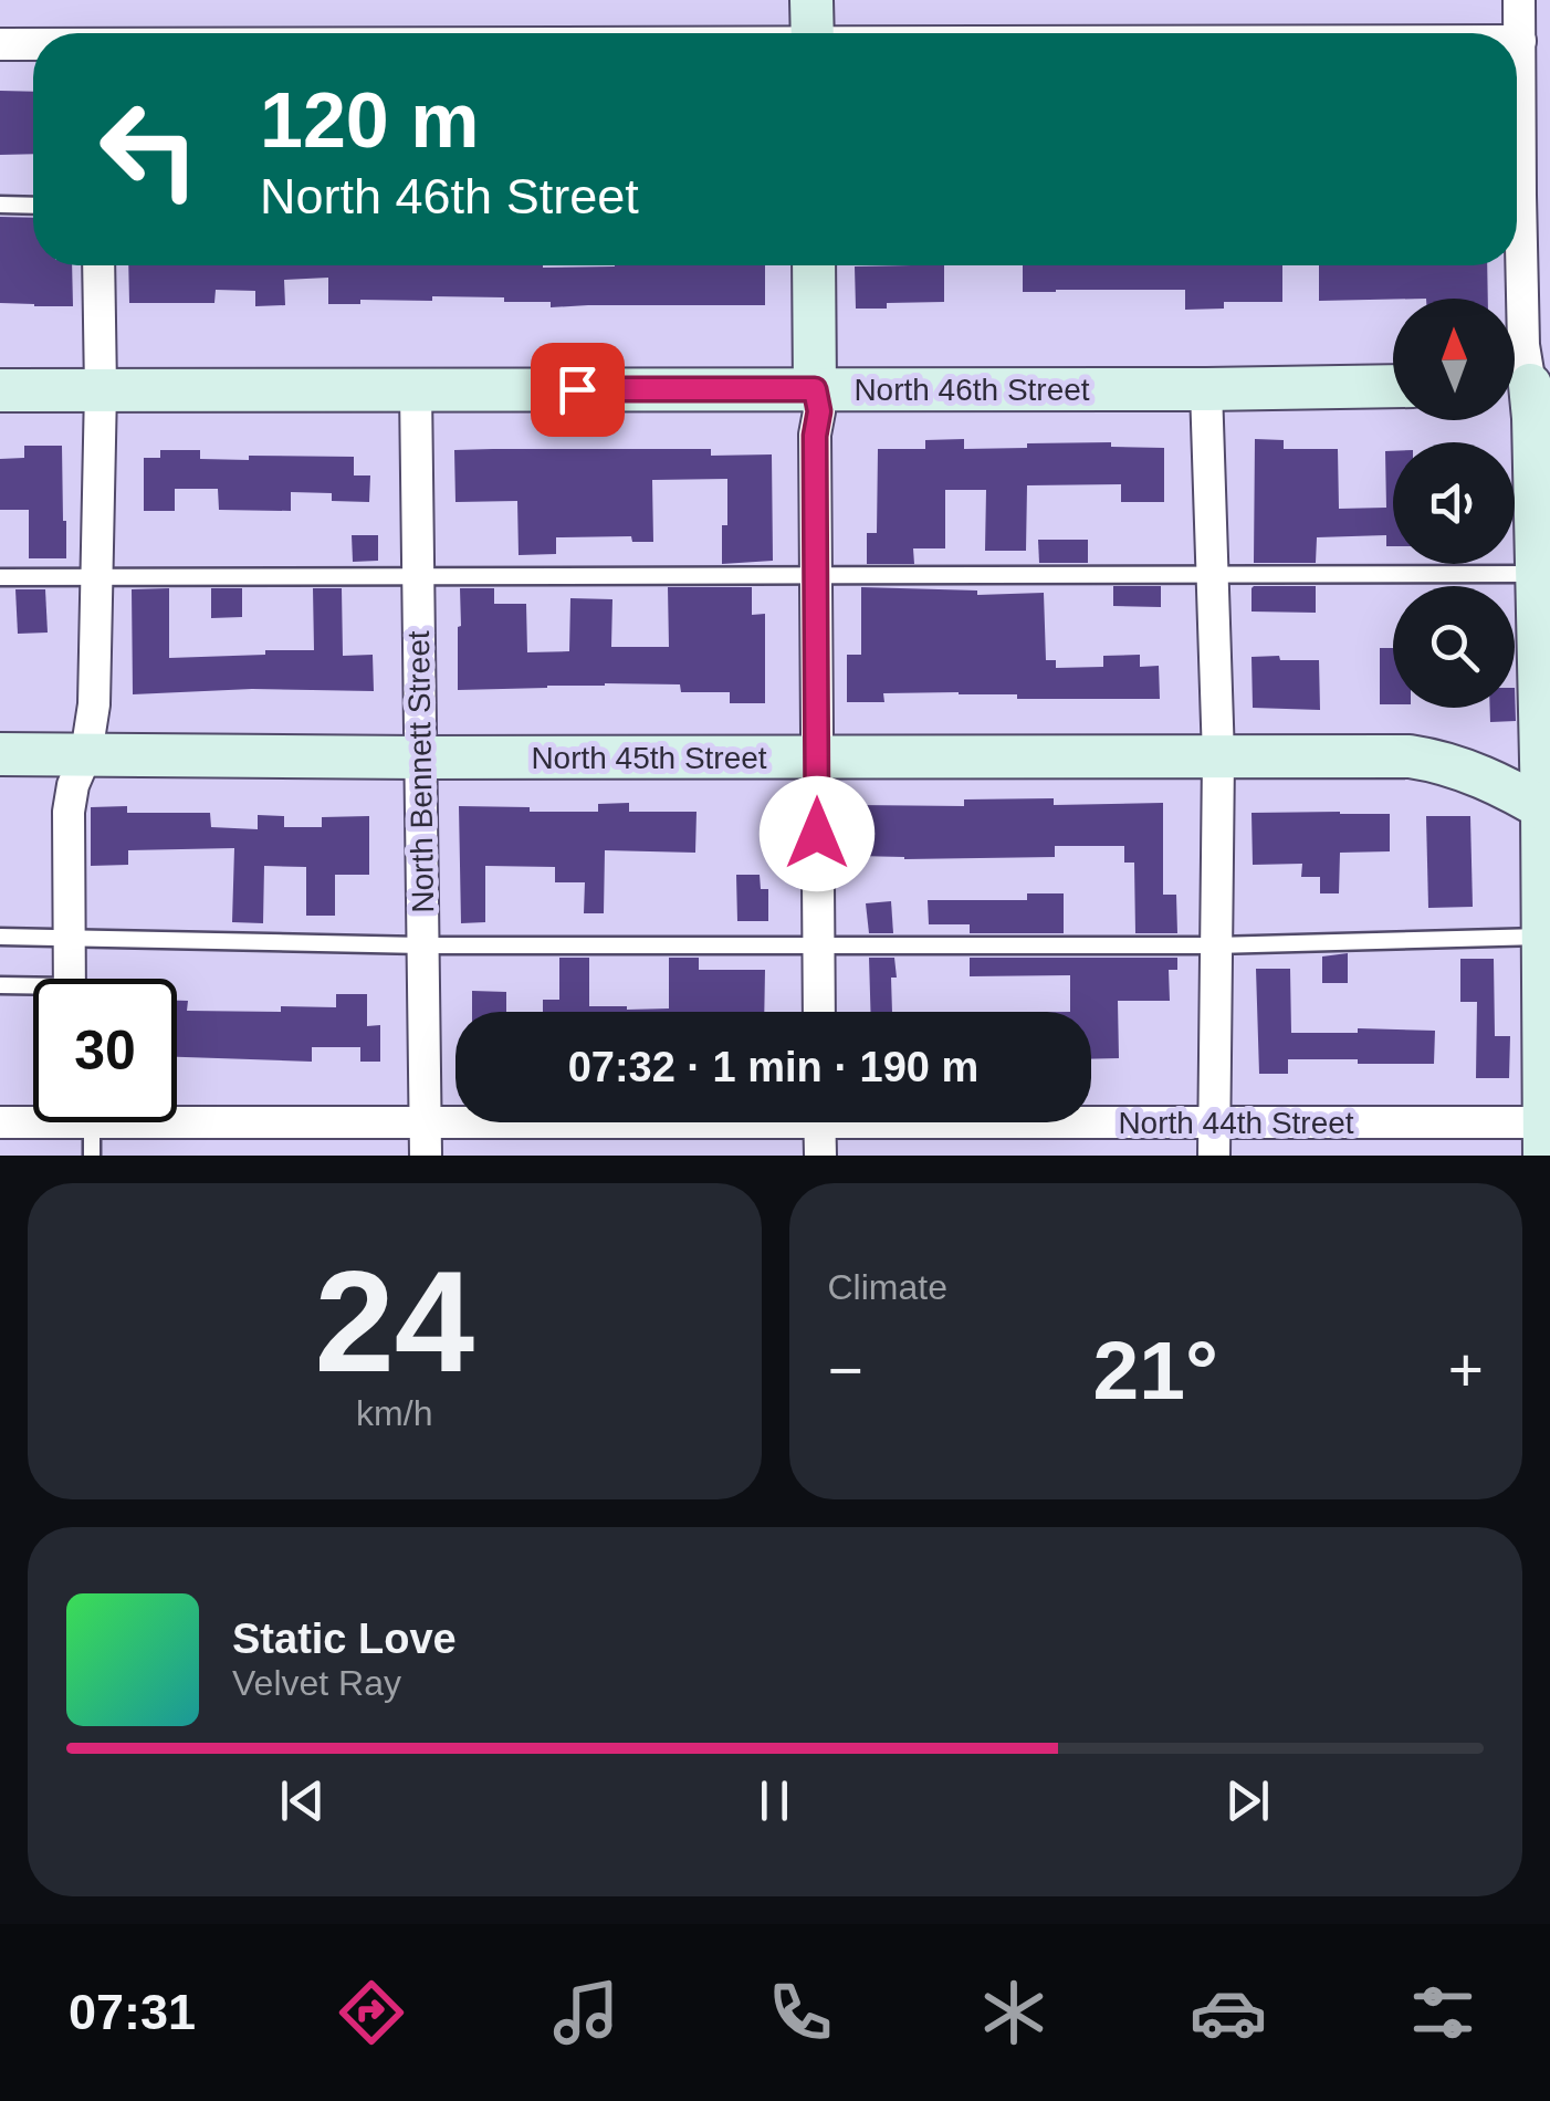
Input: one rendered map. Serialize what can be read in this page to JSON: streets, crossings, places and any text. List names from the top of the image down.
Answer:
{
  "streets": {
    "street": [
      "North 46th Street",
      "North 45th Street",
      "North Bennett Street",
      "North 44th Street"
    ]
  },
  "crossings": [
    ["North 46th Street", "North Bennett Street"],
    ["North 45th Street", "North Bennett Street"],
    ["North Bennett Street", "North 44th Street"]
  ],
  "north": "top",
  "page": {
    "turn": ["120 m", "North 46th Street"],
    "limit": "30",
    "trip": "07:32 · 1 min · 190 m",
    "tile": [
      ["24", "km/h"],
      "Climate"
    ],
    "heat": ["−", "21°", "+"],
    "song": ["Static Love", "Velvet Ray"],
    "tabs": "07:31"
  }
}
